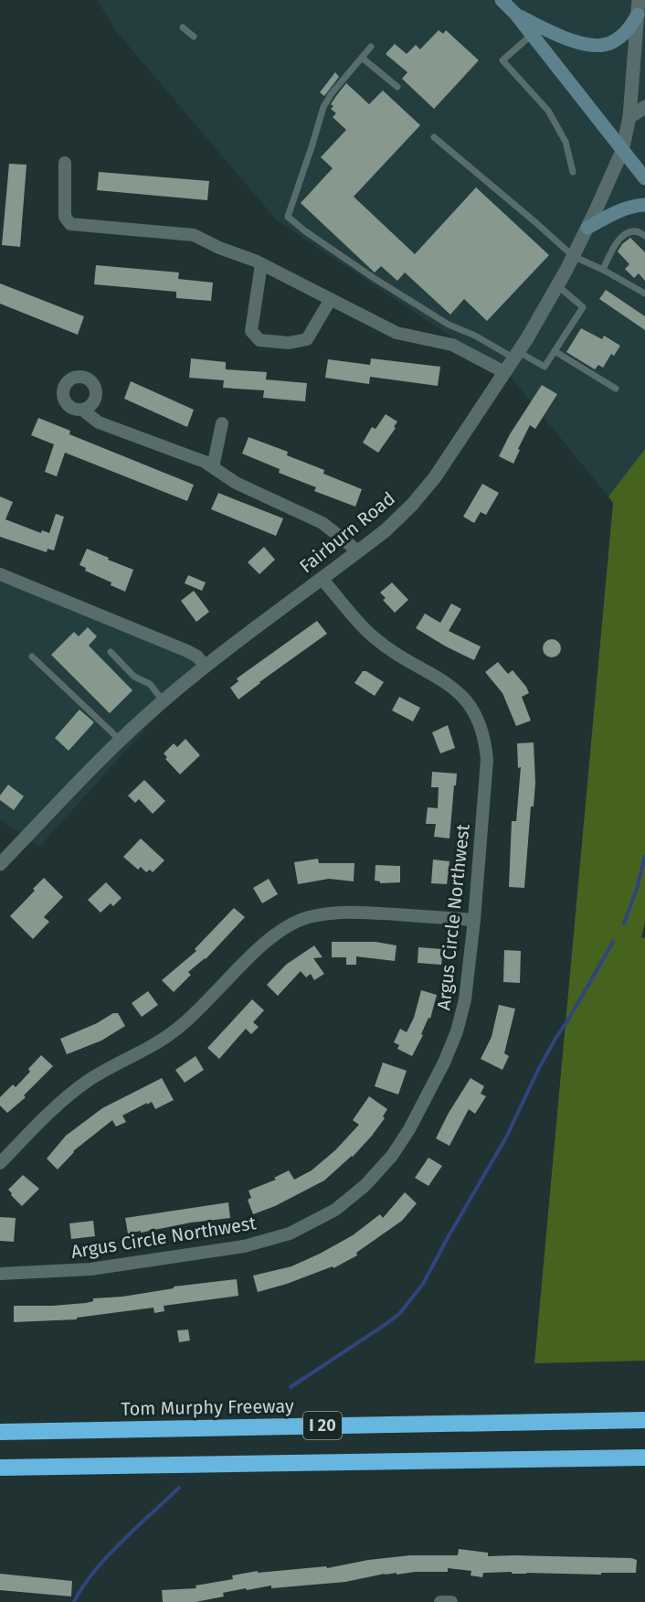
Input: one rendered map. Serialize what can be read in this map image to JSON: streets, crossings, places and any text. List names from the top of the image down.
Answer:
{
  "streets": {
    "highway": ["Tom Murphy Freeway", "I 20"],
    "street": ["Fairburn Road", "Argus Circle Northwest"]
  },
  "crossings": [
    ["Fairburn Road", "Argus Circle Northwest"]
  ]
}
